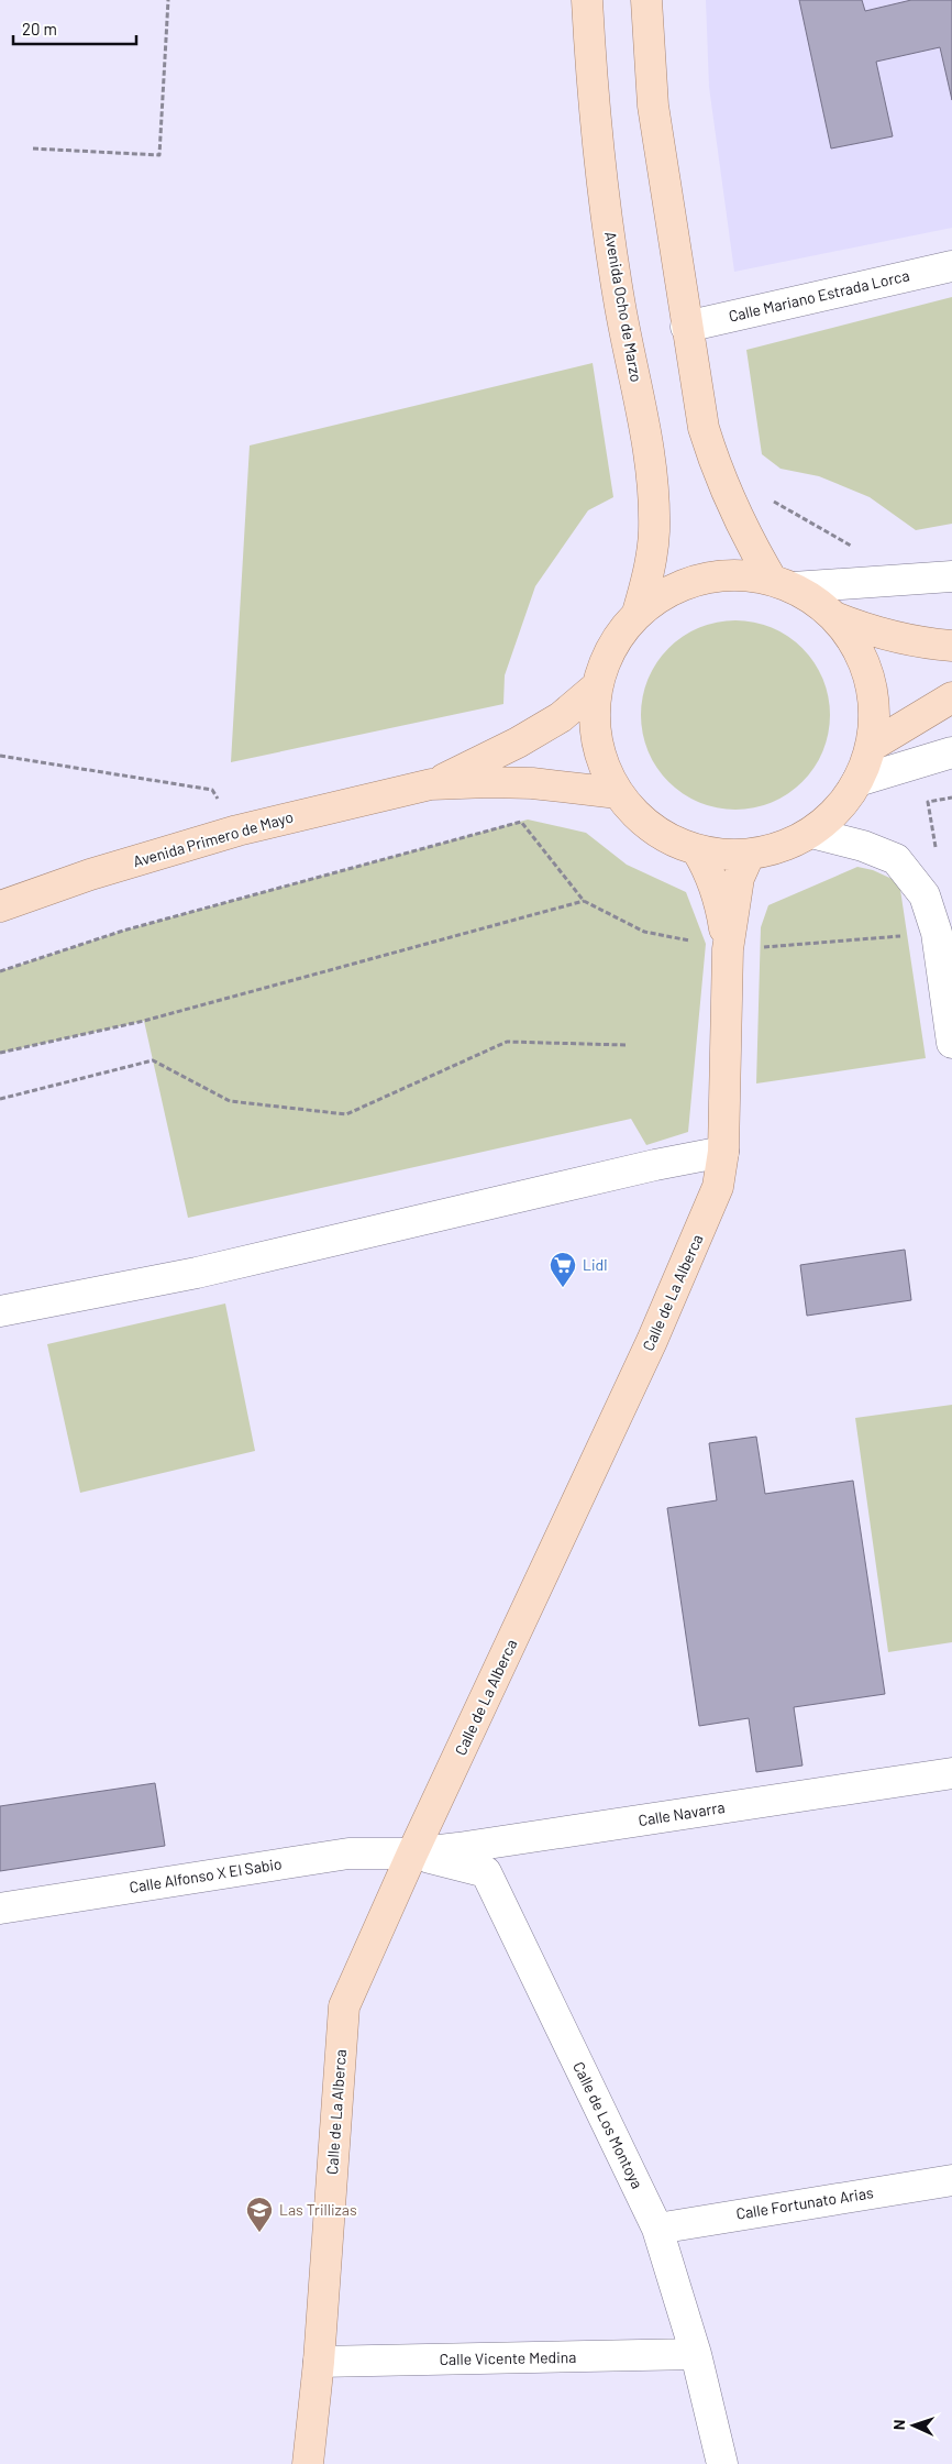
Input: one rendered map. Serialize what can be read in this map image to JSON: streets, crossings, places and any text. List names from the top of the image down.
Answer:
{
  "streets": {
    "main road": ["Avenida Ocho de Marzo", "Avenida Primero de Mayo", "Calle de La Alberca"],
    "street": [
      "Calle Mariano Estrada Lorca",
      "Calle Navarra",
      "Calle Alfonso X El Sabio",
      "Calle de Los Montoya",
      "Calle Fortunato Arias",
      "Calle Vicente Medina"
    ]
  },
  "crossings": [
    ["Calle de La Alberca", "Calle Navarra"],
    ["Calle de La Alberca", "Calle Alfonso X El Sabio"],
    ["Calle de La Alberca", "Calle de Los Montoya"],
    ["Calle de La Alberca", "Calle Vicente Medina"],
    ["Calle Navarra", "Calle Alfonso X El Sabio"],
    ["Calle Navarra", "Calle de Los Montoya"],
    ["Calle Alfonso X El Sabio", "Calle de Los Montoya"],
    ["Calle de Los Montoya", "Calle Fortunato Arias"],
    ["Calle de Los Montoya", "Calle Vicente Medina"]
  ],
  "places": {
    "supermarket": ["Lidl"],
    "school or university": ["Las Trillizas"]
  },
  "scale_bar": "20 m",
  "north": "left"
}
